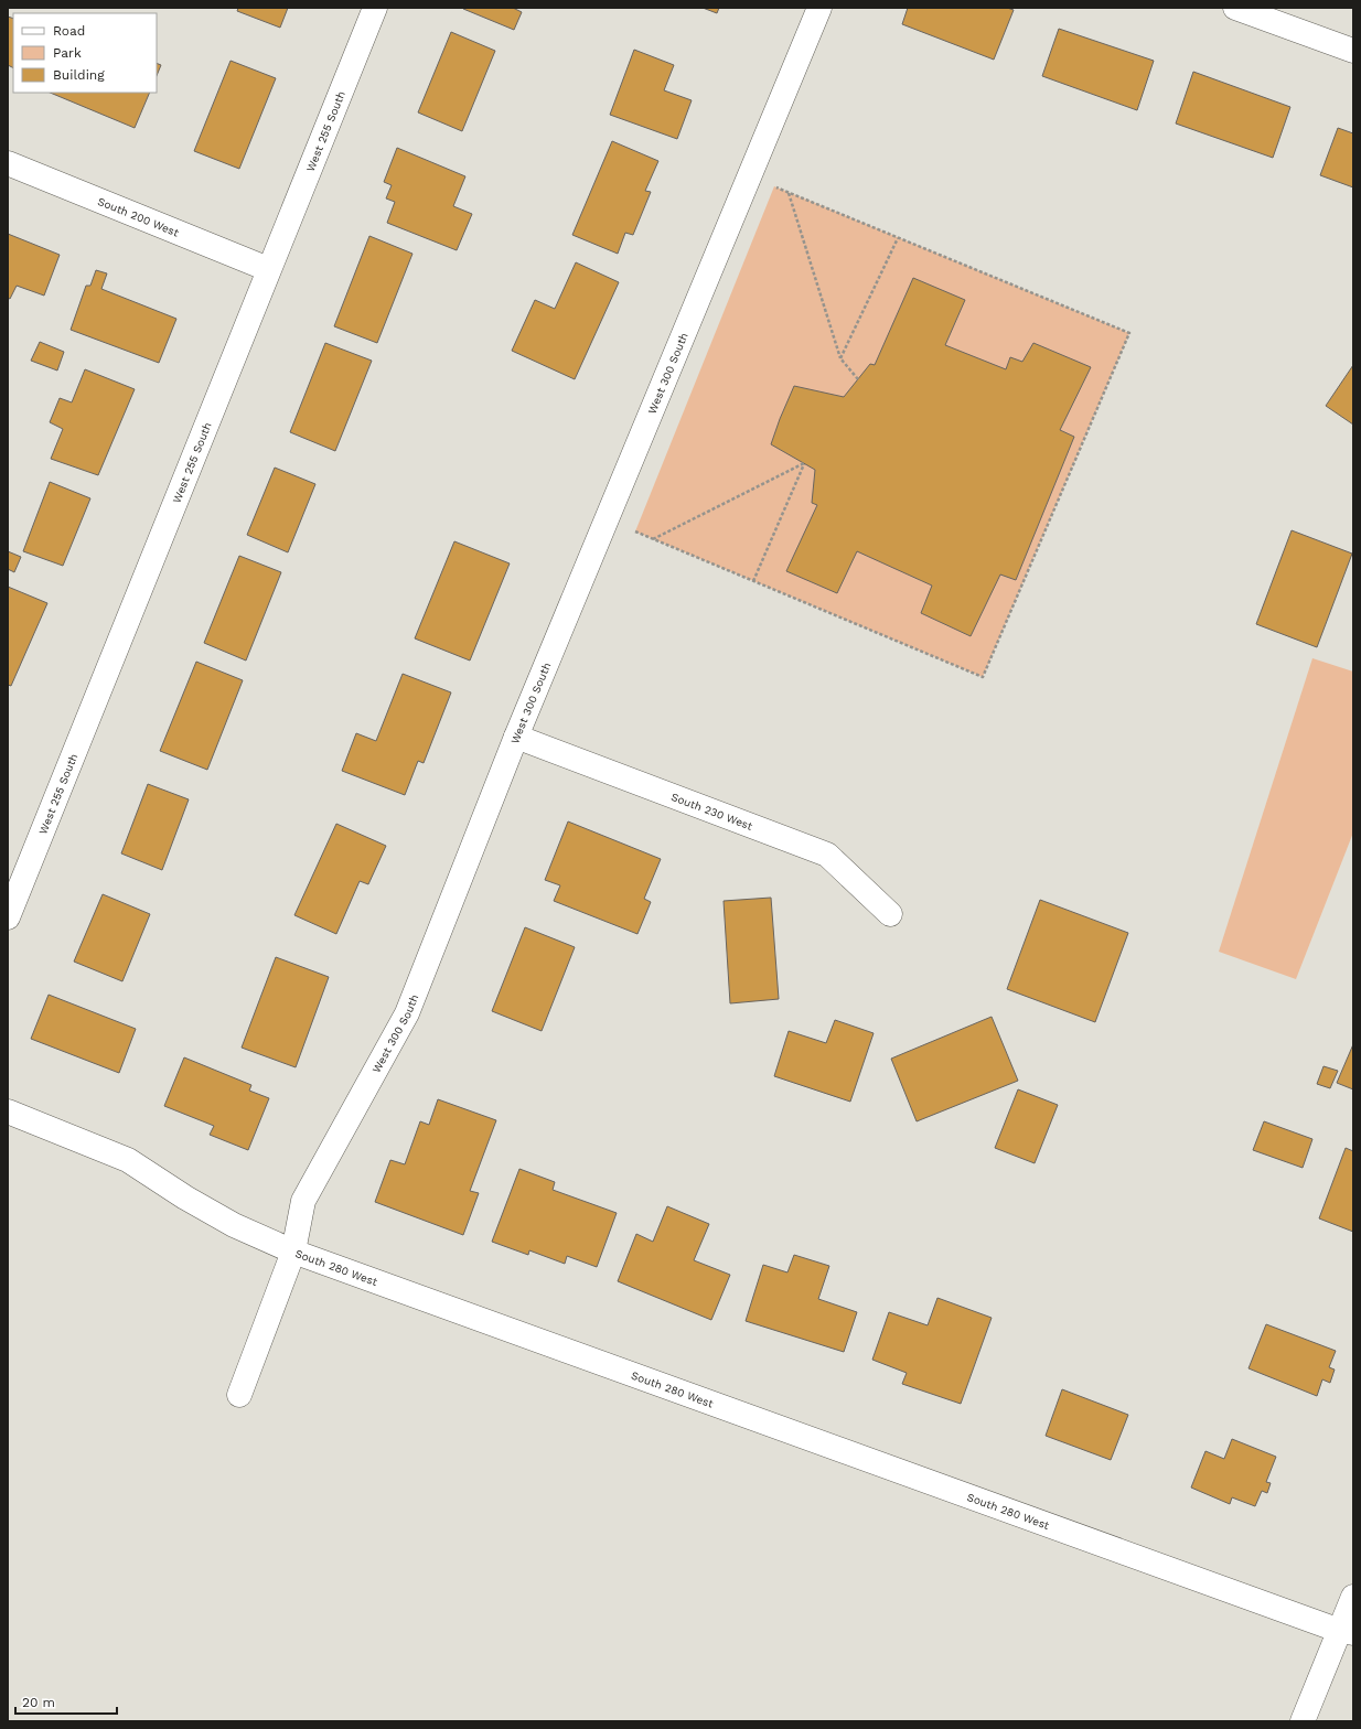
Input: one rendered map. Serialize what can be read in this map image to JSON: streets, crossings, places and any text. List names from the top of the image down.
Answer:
{
  "streets": {
    "street": [
      "West 255 South",
      "South 200 West",
      "West 300 South",
      "South 230 West",
      "South 280 West"
    ]
  },
  "crossings": [
    ["West 255 South", "South 200 West"],
    ["West 300 South", "South 230 West"],
    ["West 300 South", "South 280 West"]
  ],
  "legend": ["Road", "Park", "Building"],
  "scale_bar": "20 m"
}
